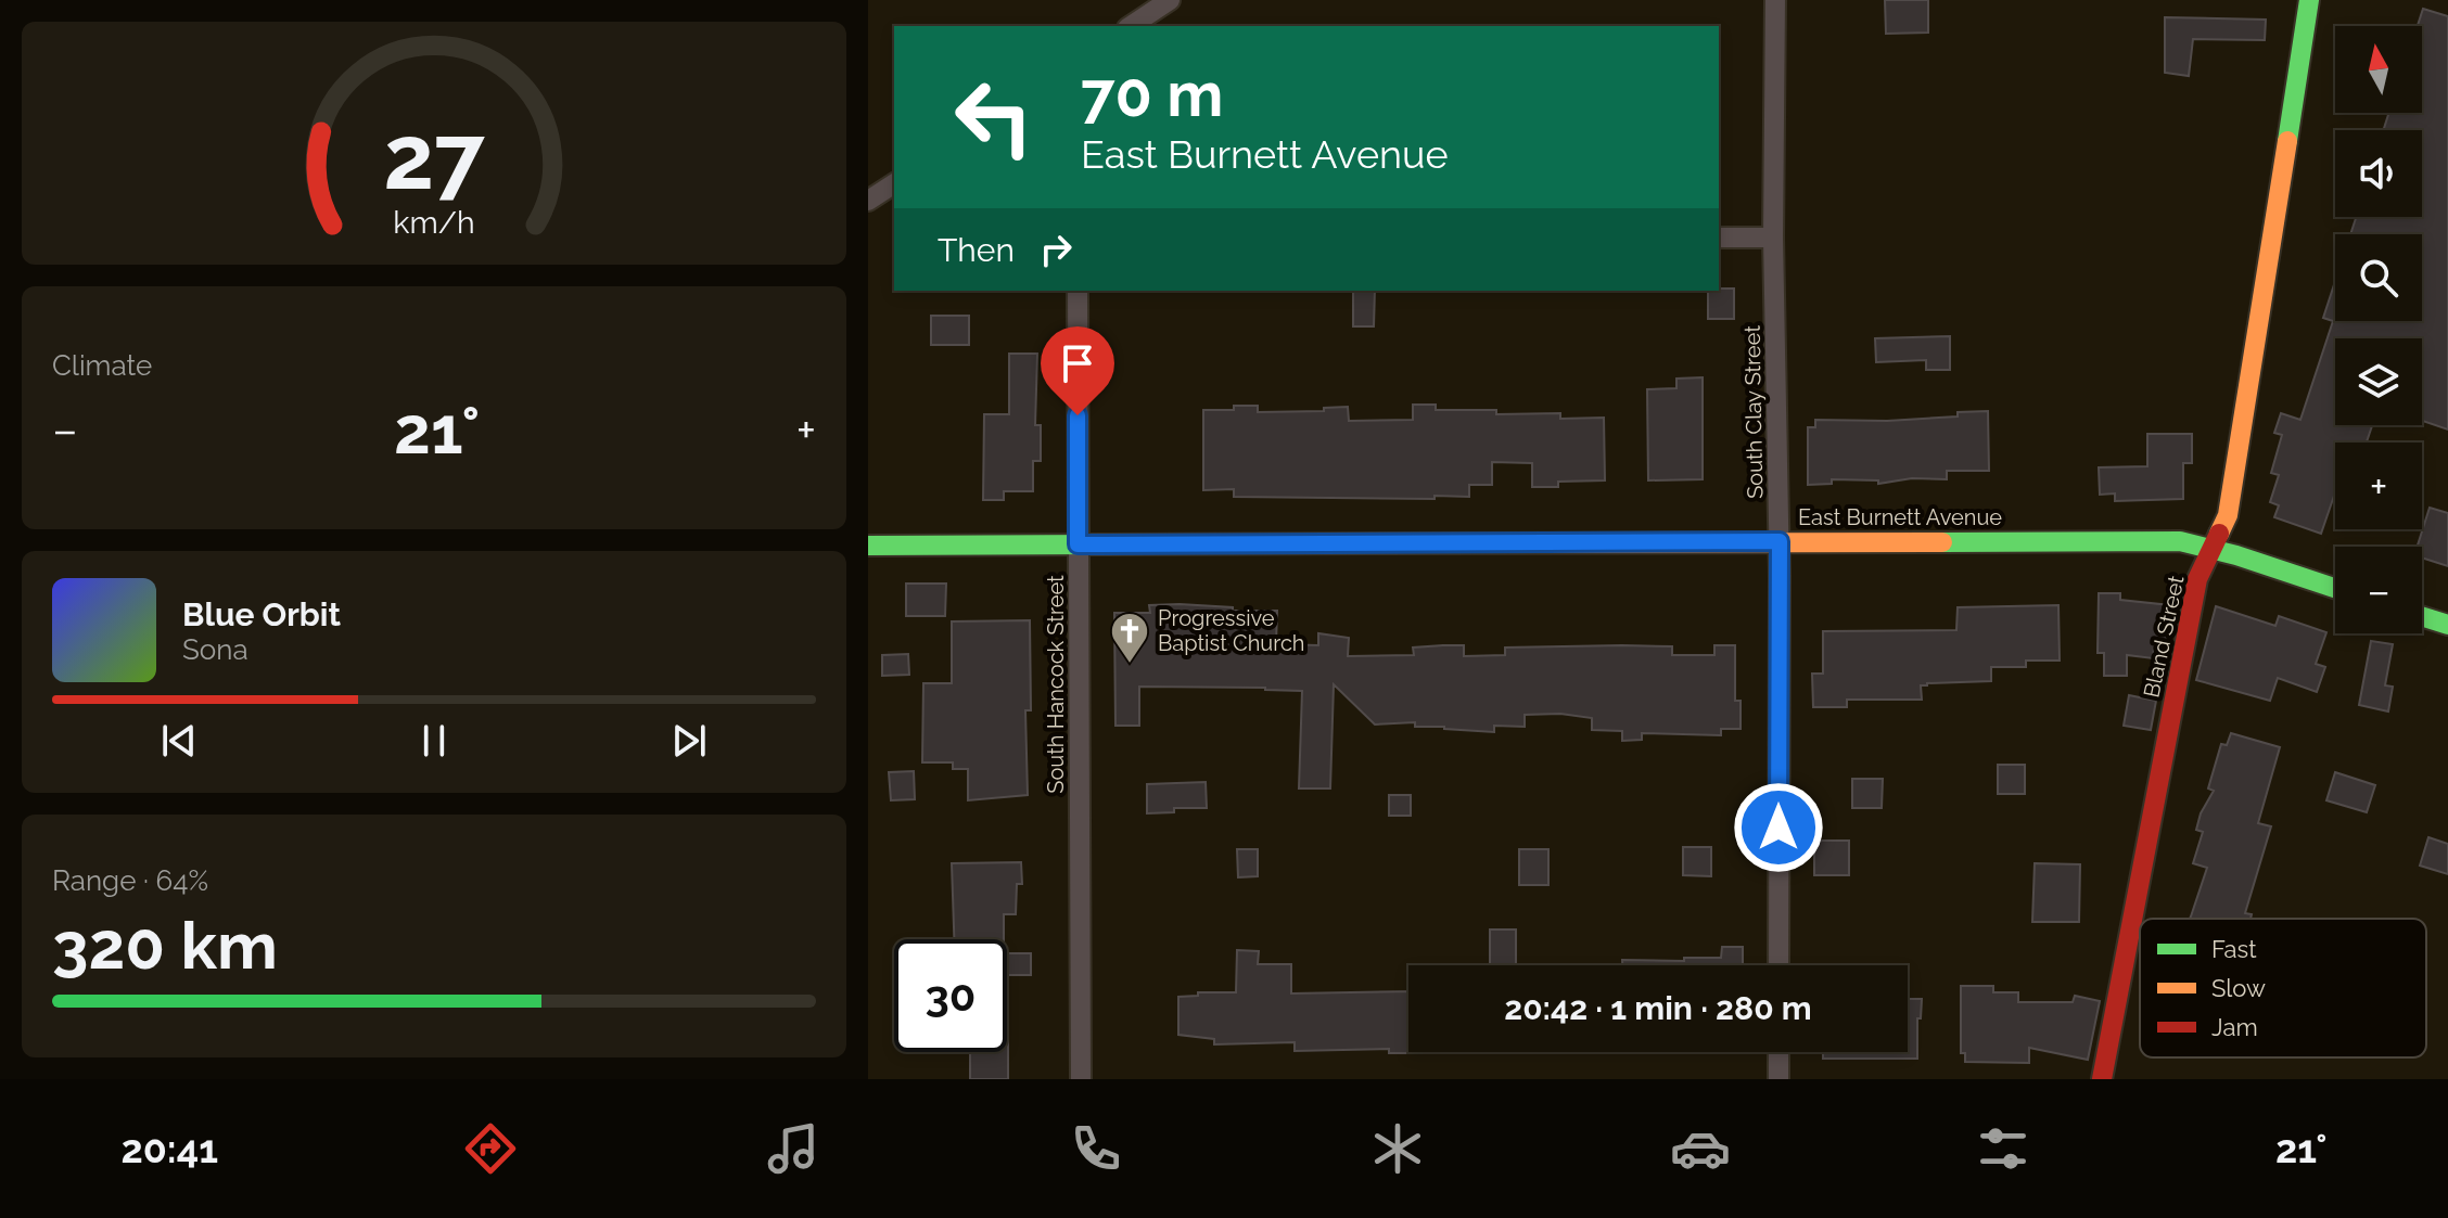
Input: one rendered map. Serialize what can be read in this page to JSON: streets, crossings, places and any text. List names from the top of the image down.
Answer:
{
  "streets": {
    "street": [
      "South Clay Street",
      "East Burnett Avenue",
      "Bland Street",
      "South Hancock Street"
    ]
  },
  "crossings": [
    ["South Clay Street", "East Burnett Avenue"],
    ["East Burnett Avenue", "Bland Street"],
    ["East Burnett Avenue", "South Hancock Street"]
  ],
  "places": {
    "church": ["Progressive Baptist Church"]
  },
  "legend": ["Fast", "Slow", "Jam"],
  "north": "top",
  "page": {
    "map_buttons": ["+", "−"],
    "turn": ["70 m", "East Burnett Avenue"],
    "then": "Then",
    "tile": [
      "Climate",
      ["Range · 64%", "320 km"]
    ],
    "heat": ["−", "21°", "+"],
    "song": ["Blue Orbit", "Sona"],
    "limit": "30",
    "trip": "20:42 · 1 min · 280 m",
    "tabs": ["20:41", "21°"],
    "gauge": ["27", "km/h"]
  }
}
